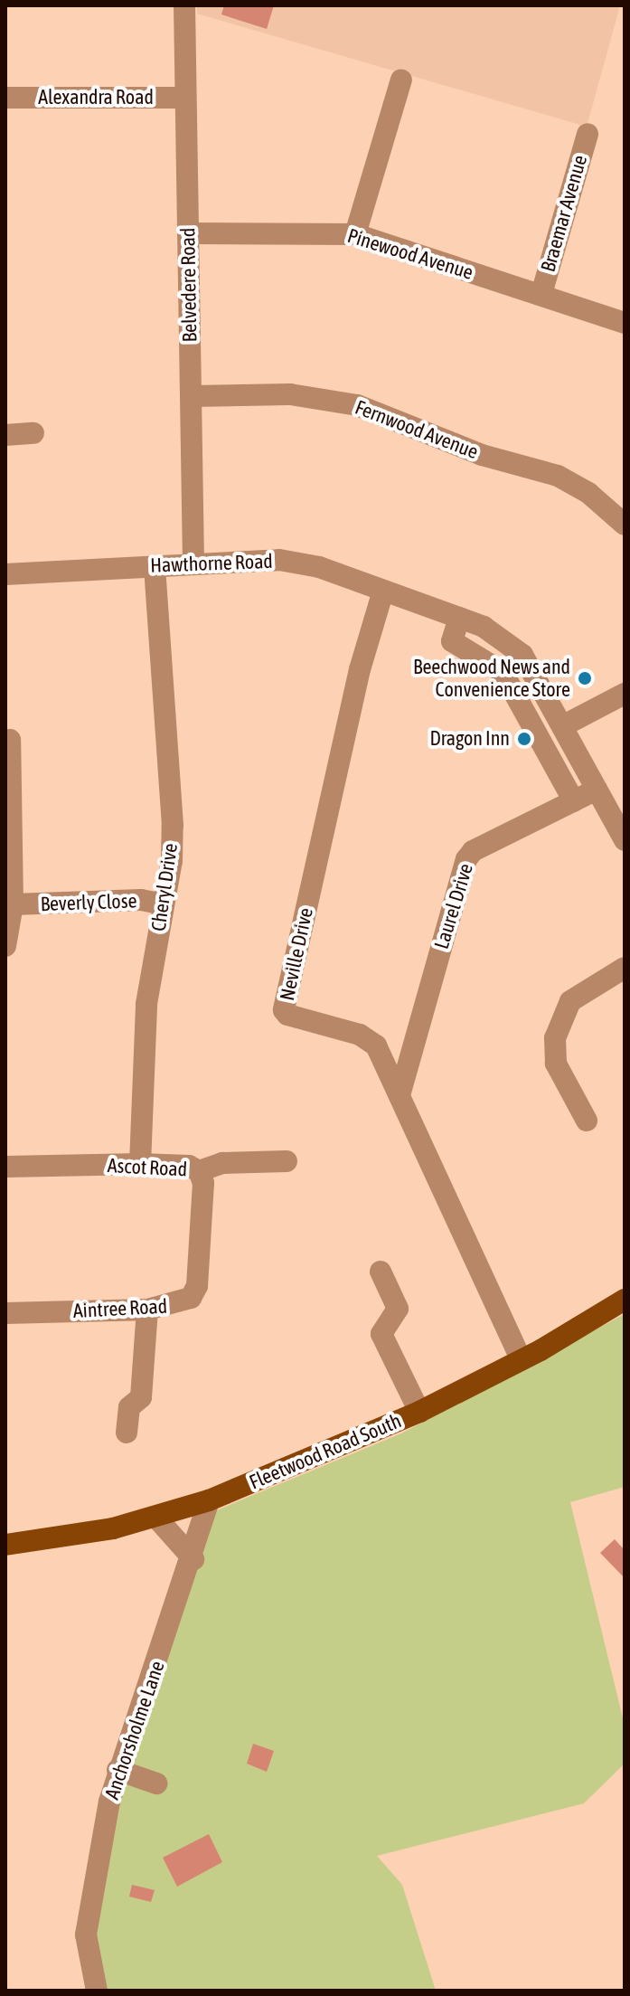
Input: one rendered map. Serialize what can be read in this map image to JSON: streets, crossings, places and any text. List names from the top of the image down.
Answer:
{
  "streets": {
    "main road": ["Fleetwood Road South"],
    "street": [
      "Alexandra Road",
      "Braemar Avenue",
      "Pinewood Avenue",
      "Belvedere Road",
      "Fernwood Avenue",
      "Hawthorne Road",
      "Cheryl Drive",
      "Beverly Close",
      "Laurel Drive",
      "Neville Drive",
      "Ascot Road",
      "Aintree Road",
      "Anchorsholme Lane"
    ]
  },
  "crossings": [
    ["Alexandra Road", "Belvedere Road"],
    ["Braemar Avenue", "Pinewood Avenue"],
    ["Pinewood Avenue", "Belvedere Road"],
    ["Belvedere Road", "Fernwood Avenue"],
    ["Belvedere Road", "Hawthorne Road"],
    ["Hawthorne Road", "Cheryl Drive"],
    ["Hawthorne Road", "Laurel Drive"],
    ["Hawthorne Road", "Neville Drive"],
    ["Cheryl Drive", "Beverly Close"],
    ["Cheryl Drive", "Ascot Road"],
    ["Laurel Drive", "Neville Drive"],
    ["Neville Drive", "Fleetwood Road South"],
    ["Ascot Road", "Aintree Road"],
    ["Fleetwood Road South", "Anchorsholme Lane"]
  ],
  "places": ["Beechwood News and Convenience Store", "Dragon Inn"]
}
